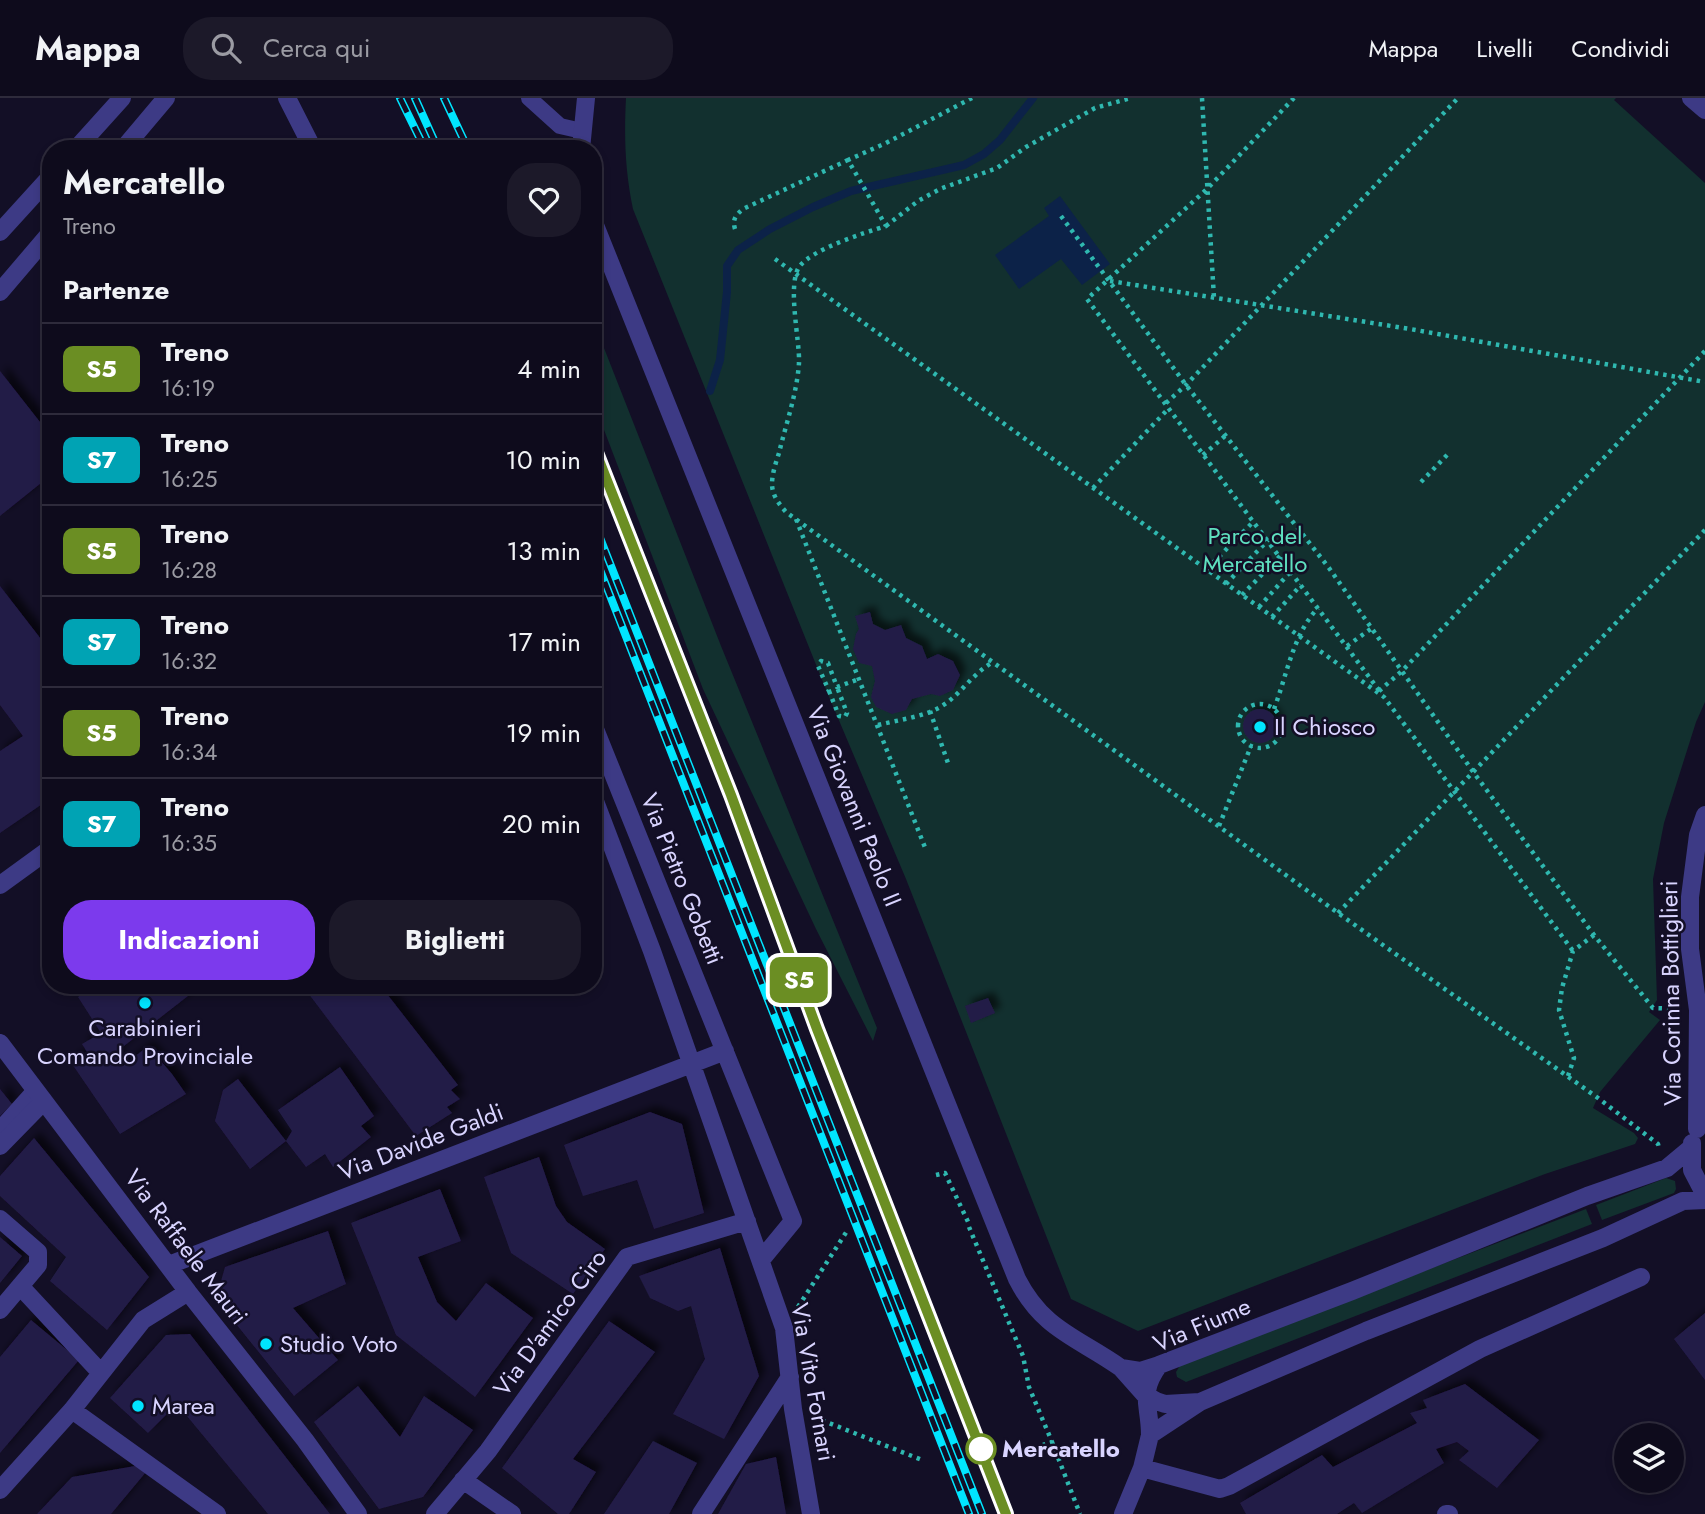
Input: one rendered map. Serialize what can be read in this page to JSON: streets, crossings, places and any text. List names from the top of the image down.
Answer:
{
  "streets": {
    "street": [
      "Via Giovanni Paolo II",
      "Via Pietro Gobetti",
      "Via Corinna Bottiglieri",
      "Via Davide Galdi",
      "Via Raffaele Mauri",
      "Via D'amico Ciro",
      "Via Fiume",
      "Via Vito Fornari"
    ]
  },
  "crossings": [
    ["Via Giovanni Paolo II", "Via Fiume"],
    ["Via Pietro Gobetti", "Via Davide Galdi"],
    ["Via Corinna Bottiglieri", "Via Fiume"],
    ["Via Davide Galdi", "Via Raffaele Mauri"],
    ["Via Davide Galdi", "Via Vito Fornari"],
    ["Via D'amico Ciro", "Via Vito Fornari"]
  ],
  "parks": ["Parco del Mercatello"],
  "places": [
    "Il Chiosco",
    "Carabinieri Comando Provinciale",
    "Studio Voto",
    "Marea",
    "Mercatello"
  ],
  "page": {
    "header": "Mappa",
    "search": "Cerca qui",
    "nav": ["Mappa", "Livelli", "Condividi"],
    "on_map": "S5",
    "heading": [
      ["Mercatello", "Treno"],
      "Partenze"
    ],
    "list": [
      {
        "mark": "S5",
        "name": "Treno",
        "note": "16:19",
        "value": "4 min"
      },
      {
        "mark": "S7",
        "name": "Treno",
        "note": "16:25",
        "value": "10 min"
      },
      {
        "mark": "S5",
        "name": "Treno",
        "note": "16:28",
        "value": "13 min"
      },
      {
        "mark": "S7",
        "name": "Treno",
        "note": "16:32",
        "value": "17 min"
      },
      {
        "mark": "S5",
        "name": "Treno",
        "note": "16:34",
        "value": "19 min"
      },
      {
        "mark": "S7",
        "name": "Treno",
        "note": "16:35",
        "value": "20 min"
      }
    ],
    "buttons": ["Indicazioni", "Biglietti"]
  }
}
